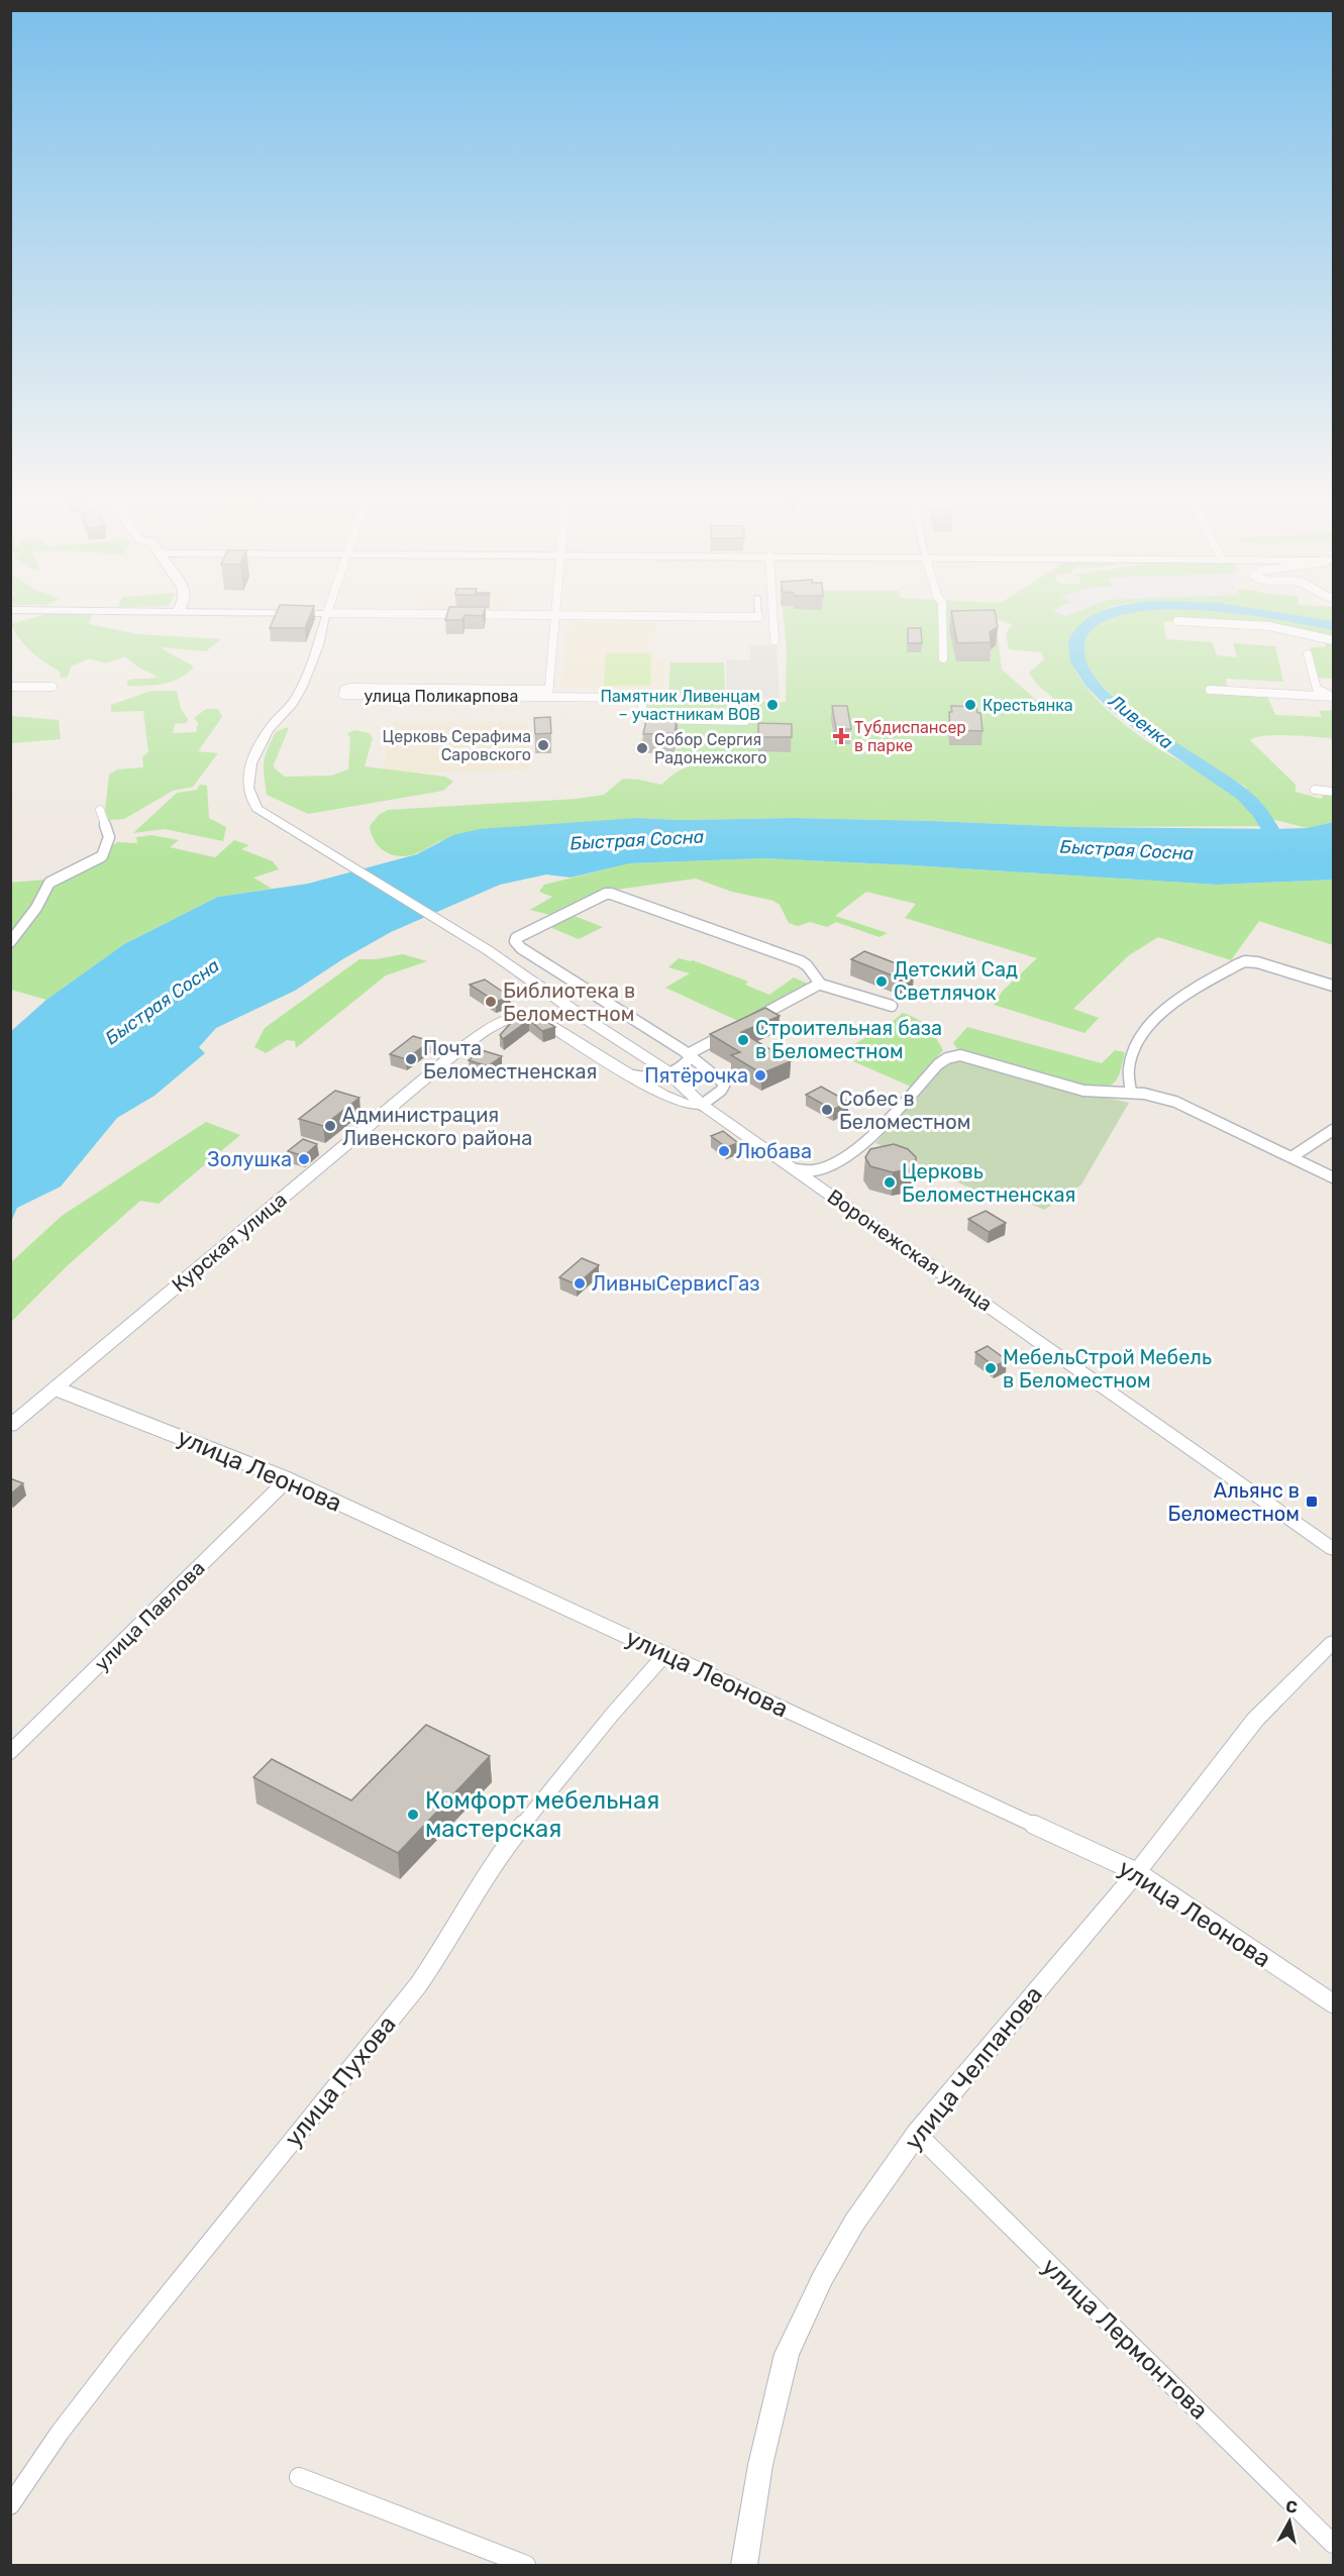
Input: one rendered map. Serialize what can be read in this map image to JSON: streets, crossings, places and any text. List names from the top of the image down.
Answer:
{
  "streets": {
    "street": [
      "улица Поликарпова",
      "Курская улица",
      "Воронежская улица",
      "улица Леонова",
      "улица Павлова",
      "улица Челпанова",
      "улица Пухова",
      "улица Лермонтова"
    ]
  },
  "crossings": [
    ["Курская улица", "Воронежская улица"],
    ["Курская улица", "улица Леонова"],
    ["улица Леонова", "улица Павлова"],
    ["улица Леонова", "улица Челпанова"],
    ["улица Леонова", "улица Пухова"],
    ["улица Челпанова", "улица Лермонтова"]
  ],
  "water": ["Ливенка", "Быстрая Сосна"],
  "places": {
    "other": [
      "Памятник Ливенцам – участникам ВОВ",
      "Крестьянка",
      "Церковь Серафима Саровского",
      "Собор Сергия Радонежского",
      "Детский Сад Светлячок",
      "Библиотека в Беломестном",
      "Строительная база в Беломестном",
      "Почта Беломестненская",
      "Пятёрочка",
      "Собес в Беломестном",
      "Администрация Ливенского района",
      "Любава",
      "Золушка",
      "Церковь Беломестненская",
      "ЛивныСервисГаз",
      "МебельСтрой Мебель в Беломестном",
      "Комфорт мебельная мастерская"
    ],
    "health": ["Тубдиспансер в парке"],
    "transit": ["Альянс в Беломестном"]
  },
  "north": "top"
}
